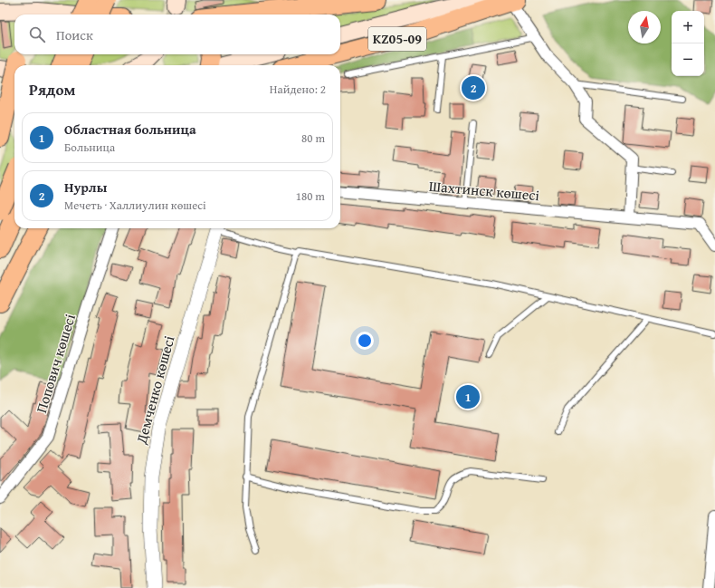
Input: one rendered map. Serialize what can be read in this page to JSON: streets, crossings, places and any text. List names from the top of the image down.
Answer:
{
  "streets": {
    "main road": ["KZ05-09"],
    "street": ["Шахтинск көшесі", "Попович көшесі", "Демченко көшесі"]
  },
  "north": "top",
  "page": {
    "map_buttons": ["+", "−"],
    "search": "Поиск",
    "heading": ["Рядом", "Найдено: 2"],
    "pins": ["2", "1"],
    "list": [
      {
        "mark": "1",
        "name": "Областная больница",
        "note": "Больница",
        "value": "80 m"
      },
      {
        "mark": "2",
        "name": "Нурлы",
        "note": "Мечеть · Халлиулин көшесі",
        "value": "180 m"
      }
    ]
  }
}
